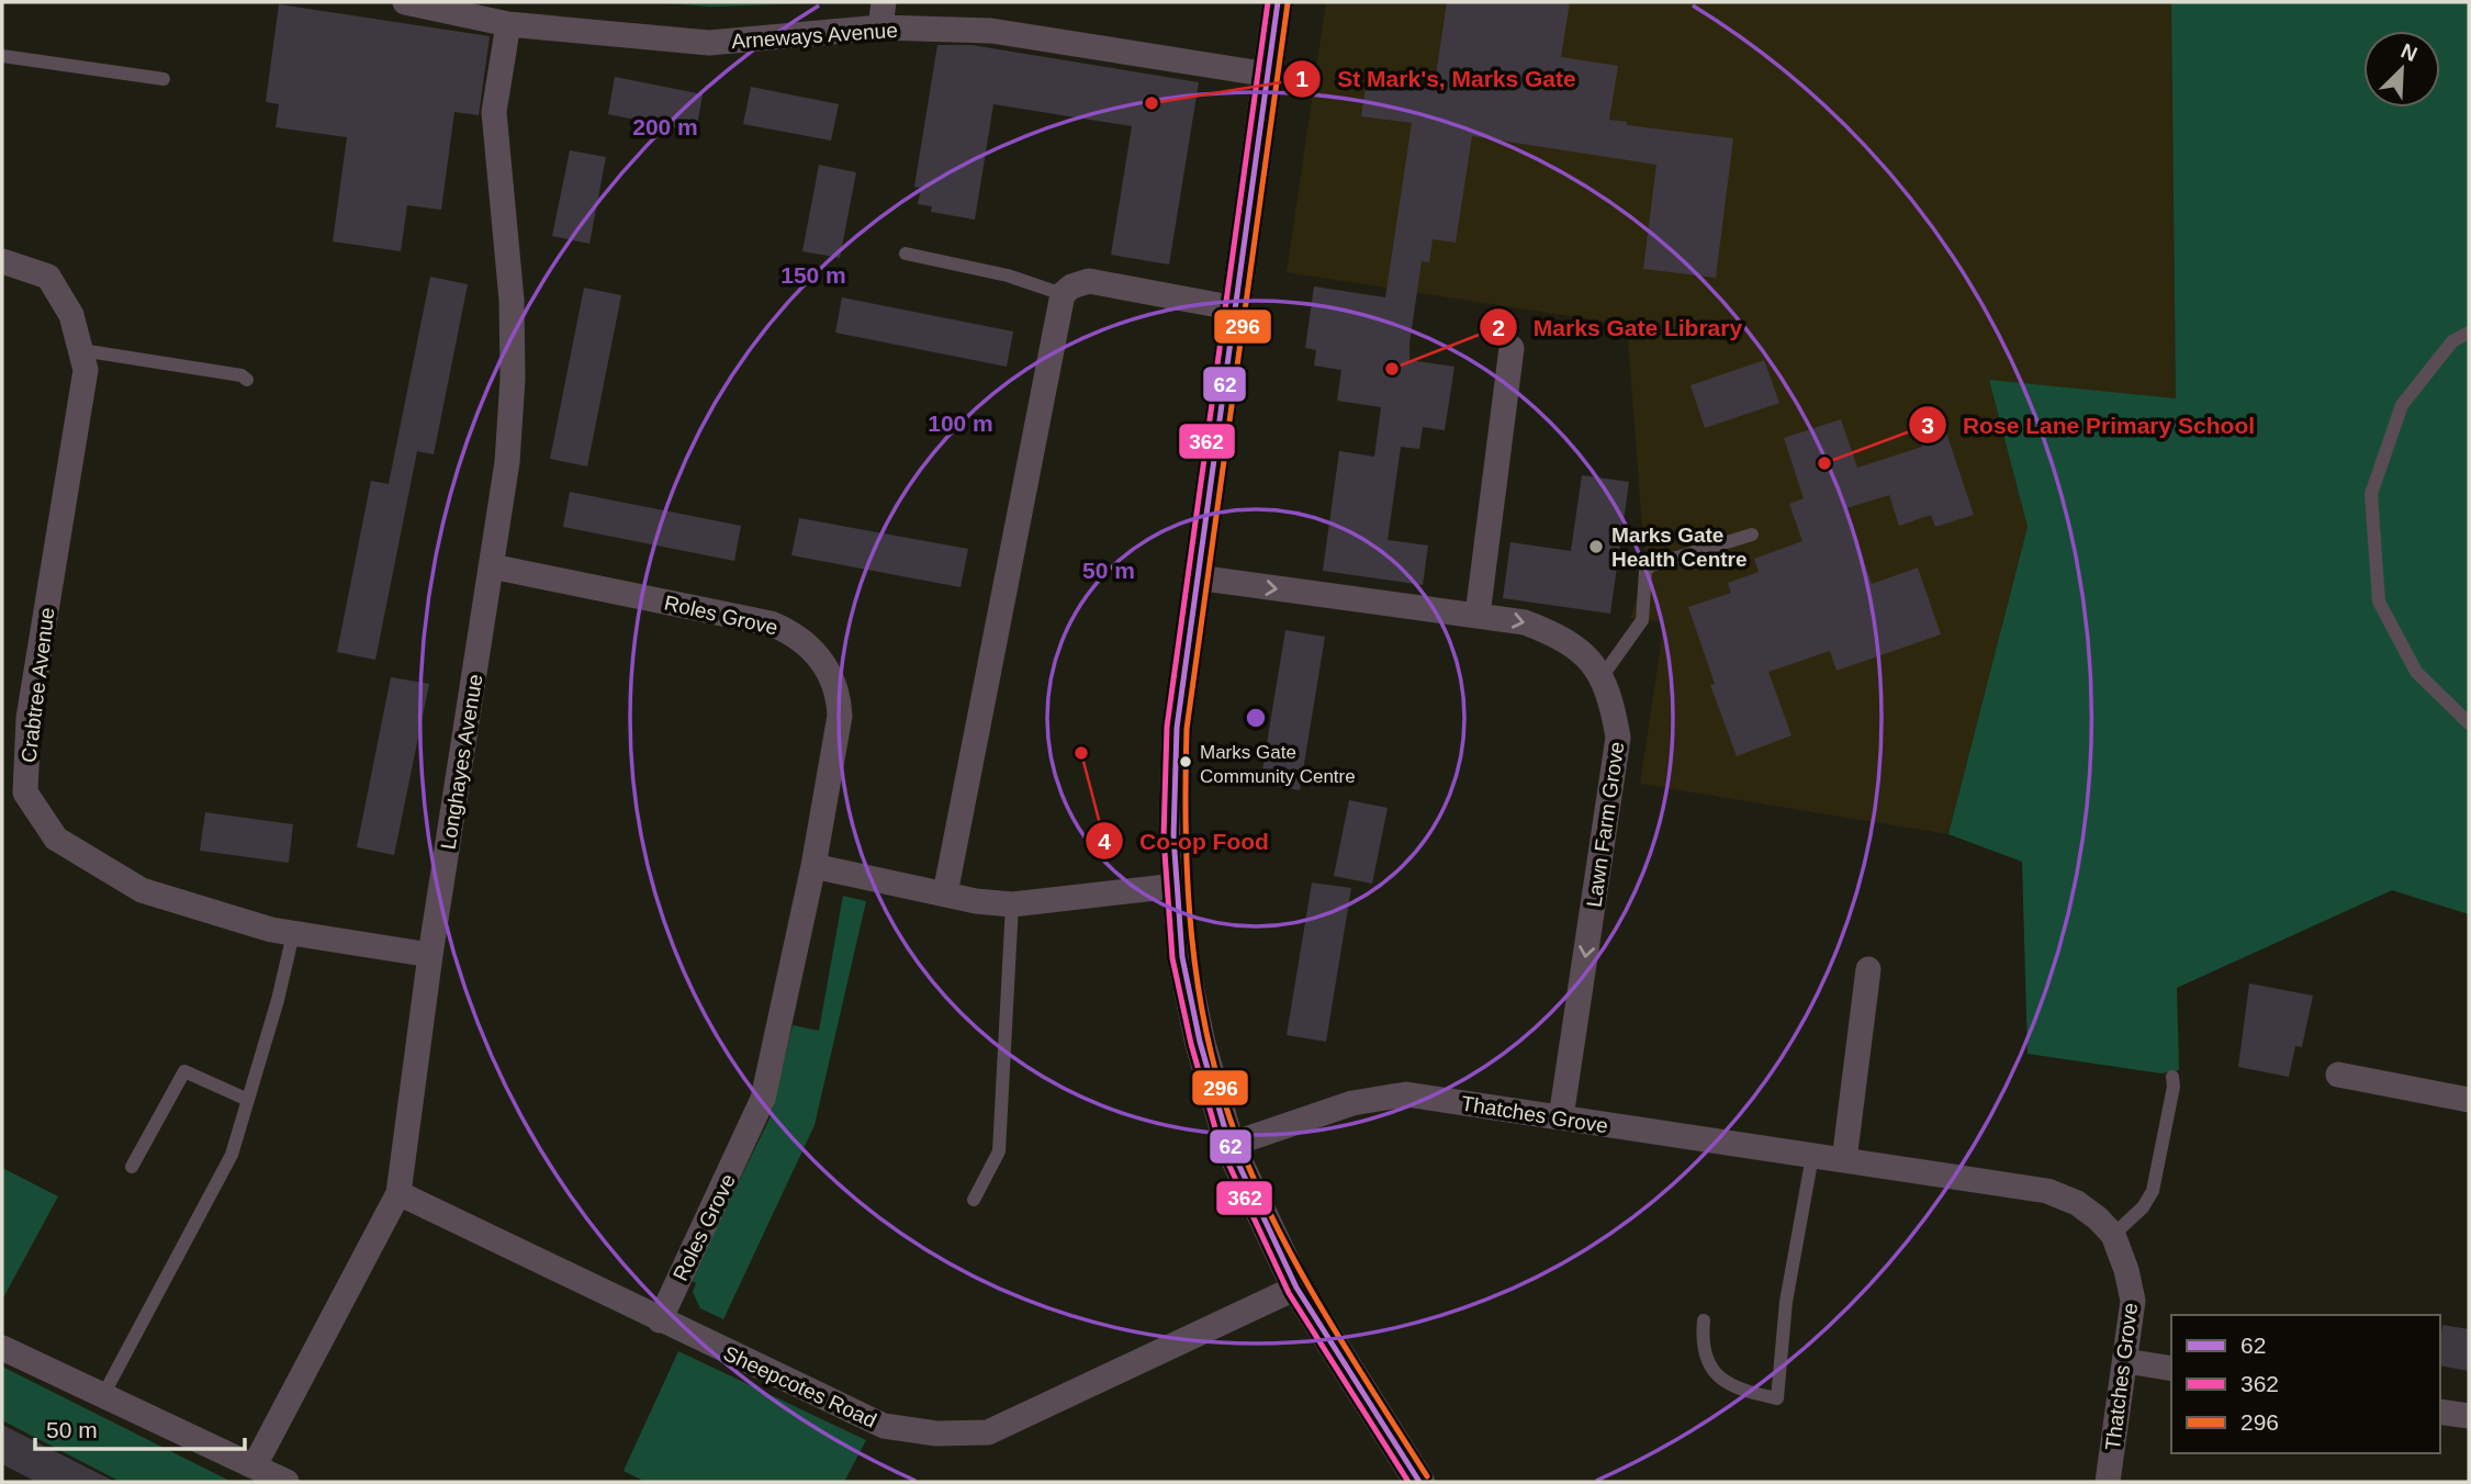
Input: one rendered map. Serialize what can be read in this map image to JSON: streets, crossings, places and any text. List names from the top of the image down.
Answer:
{
  "streets": {
    "street": [
      "Arneways Avenue",
      "Roles Grove",
      "Crabtree Avenue",
      "Longhayes Avenue",
      "Lawn Farm Grove",
      "Thatches Grove",
      "Sheepcotes Road"
    ]
  },
  "crossings": [
    ["Arneways Avenue", "Longhayes Avenue"],
    ["Roles Grove", "Longhayes Avenue"],
    ["Roles Grove", "Sheepcotes Road"],
    ["Crabtree Avenue", "Longhayes Avenue"],
    ["Longhayes Avenue", "Sheepcotes Road"],
    ["Lawn Farm Grove", "Thatches Grove"]
  ],
  "places": [
    "St Mark's, Marks Gate",
    "Marks Gate Library",
    "Rose Lane Primary School",
    "Marks Gate Health Centre",
    "Co-op Food",
    "Marks Gate Community Centre"
  ],
  "lines": ["transit line 62", "transit line 362", "transit line 296"],
  "legend": ["62", "362", "296"],
  "scale_bar": "50 m",
  "north": "top right",
  "rings": [
    "200 m",
    "150 m",
    "100 m",
    "50 m"
  ]
}
